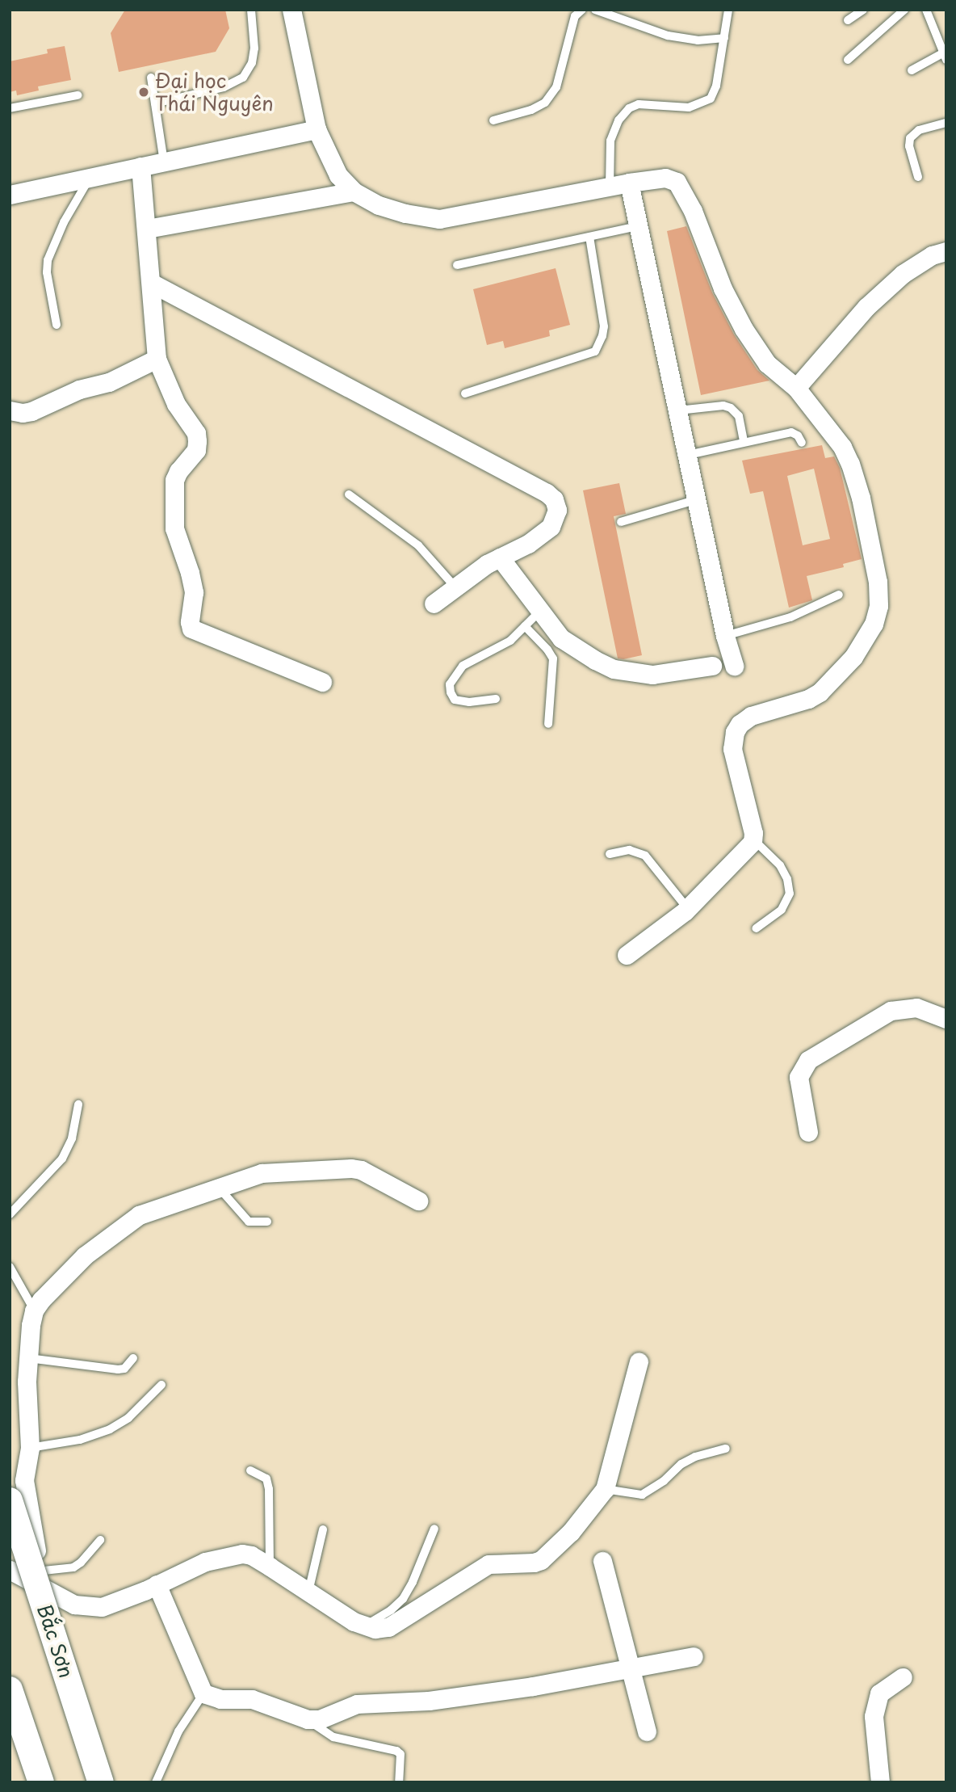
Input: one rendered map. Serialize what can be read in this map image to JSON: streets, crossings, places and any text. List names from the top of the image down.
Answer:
{
  "streets": {
    "main road": ["Bắc Sơn"]
  },
  "places": ["Đại học Thái Nguyên"]
}
